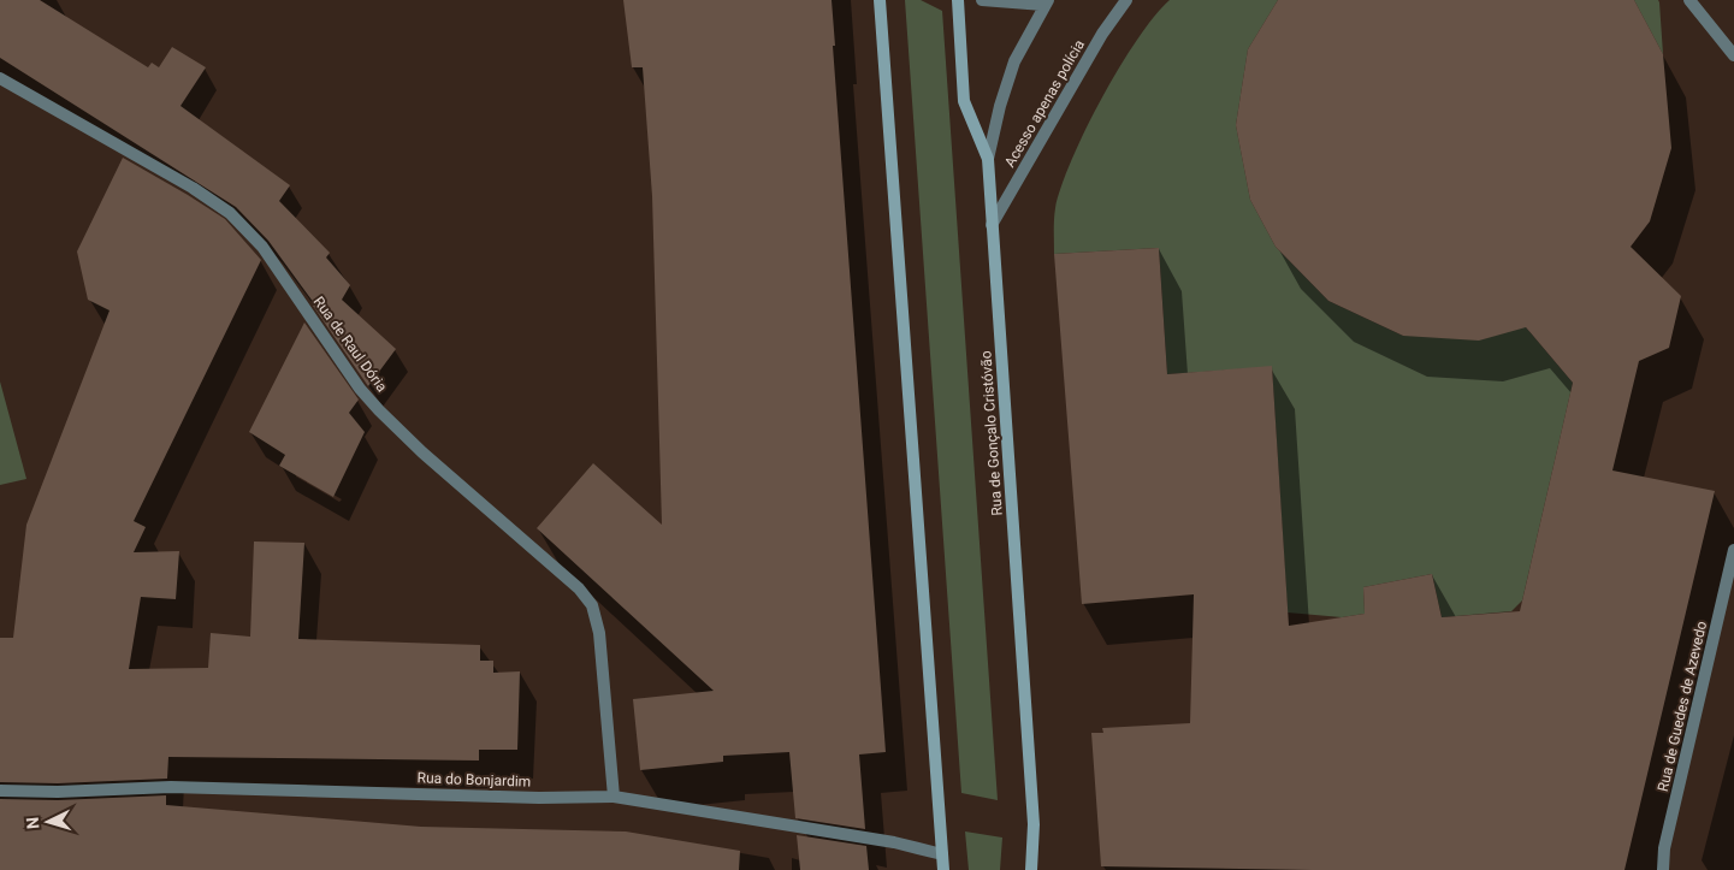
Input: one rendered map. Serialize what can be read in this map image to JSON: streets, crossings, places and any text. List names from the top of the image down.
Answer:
{
  "streets": {
    "main road": ["Rua de Gonçalo Cristóvão"],
    "street": [
      "Acesso apenas polícia",
      "Rua de Raul Dória",
      "Rua de Guedes de Azevedo",
      "Rua do Bonjardim"
    ]
  },
  "crossings": [
    ["Acesso apenas polícia", "Rua de Gonçalo Cristóvão"],
    ["Rua de Raul Dória", "Rua do Bonjardim"]
  ],
  "north": "left"
}
